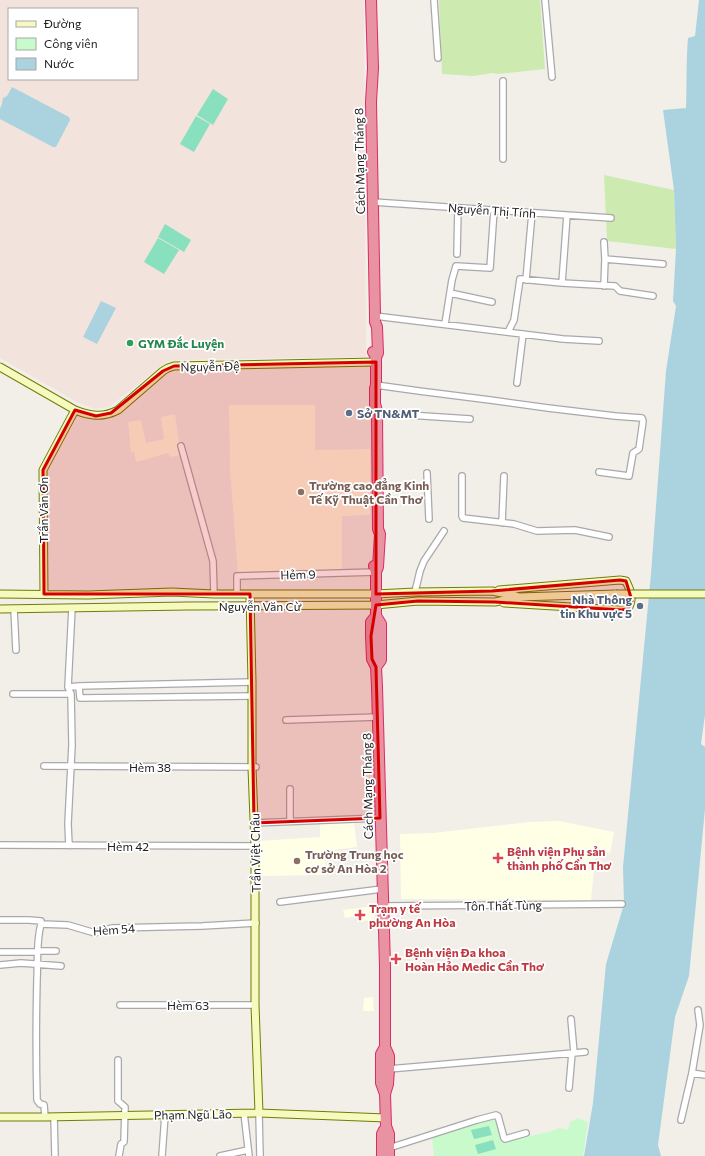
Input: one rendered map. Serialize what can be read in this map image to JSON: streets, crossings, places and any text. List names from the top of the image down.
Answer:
{
  "streets": {
    "highway": ["Cách Mạng Tháng 8"],
    "main road": [
      "Nguyễn Đệ",
      "Trần Văn Ơn",
      "Nguyễn Văn Cừ",
      "Trần Việt Châu",
      "Phạm Ngũ Lão"
    ],
    "street": [
      "Nguyễn Thị Tính",
      "Hẻm 9",
      "Hèm 38",
      "Hèm 42",
      "Tôn Thất Tùng",
      "Hèm 54",
      "Hèm 63"
    ]
  },
  "crossings": [
    ["Cách Mạng Tháng 8", "Nguyễn Thị Tính"],
    ["Cách Mạng Tháng 8", "Nguyễn Đệ"],
    ["Cách Mạng Tháng 8", "Hẻm 9"],
    ["Cách Mạng Tháng 8", "Nguyễn Văn Cừ"],
    ["Cách Mạng Tháng 8", "Tôn Thất Tùng"],
    ["Cách Mạng Tháng 8", "Phạm Ngũ Lão"],
    ["Nguyễn Đệ", "Trần Văn Ơn"],
    ["Trần Văn Ơn", "Nguyễn Văn Cừ"],
    ["Hẻm 9", "Nguyễn Văn Cừ"],
    ["Nguyễn Văn Cừ", "Trần Việt Châu"],
    ["Hèm 38", "Trần Việt Châu"],
    ["Hèm 42", "Trần Việt Châu"],
    ["Trần Việt Châu", "Hèm 54"],
    ["Trần Việt Châu", "Hèm 63"],
    ["Trần Việt Châu", "Phạm Ngũ Lão"]
  ],
  "places": {
    "other": [
      "GYM Đắc Luyện",
      "Sở TN&MT",
      "Trường cao đẳng Kinh Tế Kỹ Thuật Cần Thơ",
      "Nhà Thông tin Khu vực 5",
      "Trường Trung học cơ sở An Hòa 2"
    ],
    "health": ["Bệnh viện Phụ sản thành phố Cần Thơ", "Trạm y tế phường An Hòa", "Bệnh viện Đa khoa Hoàn Hảo Medic Cần Thơ"]
  },
  "legend": ["Đường", "Công viên", "Nước"]
}
